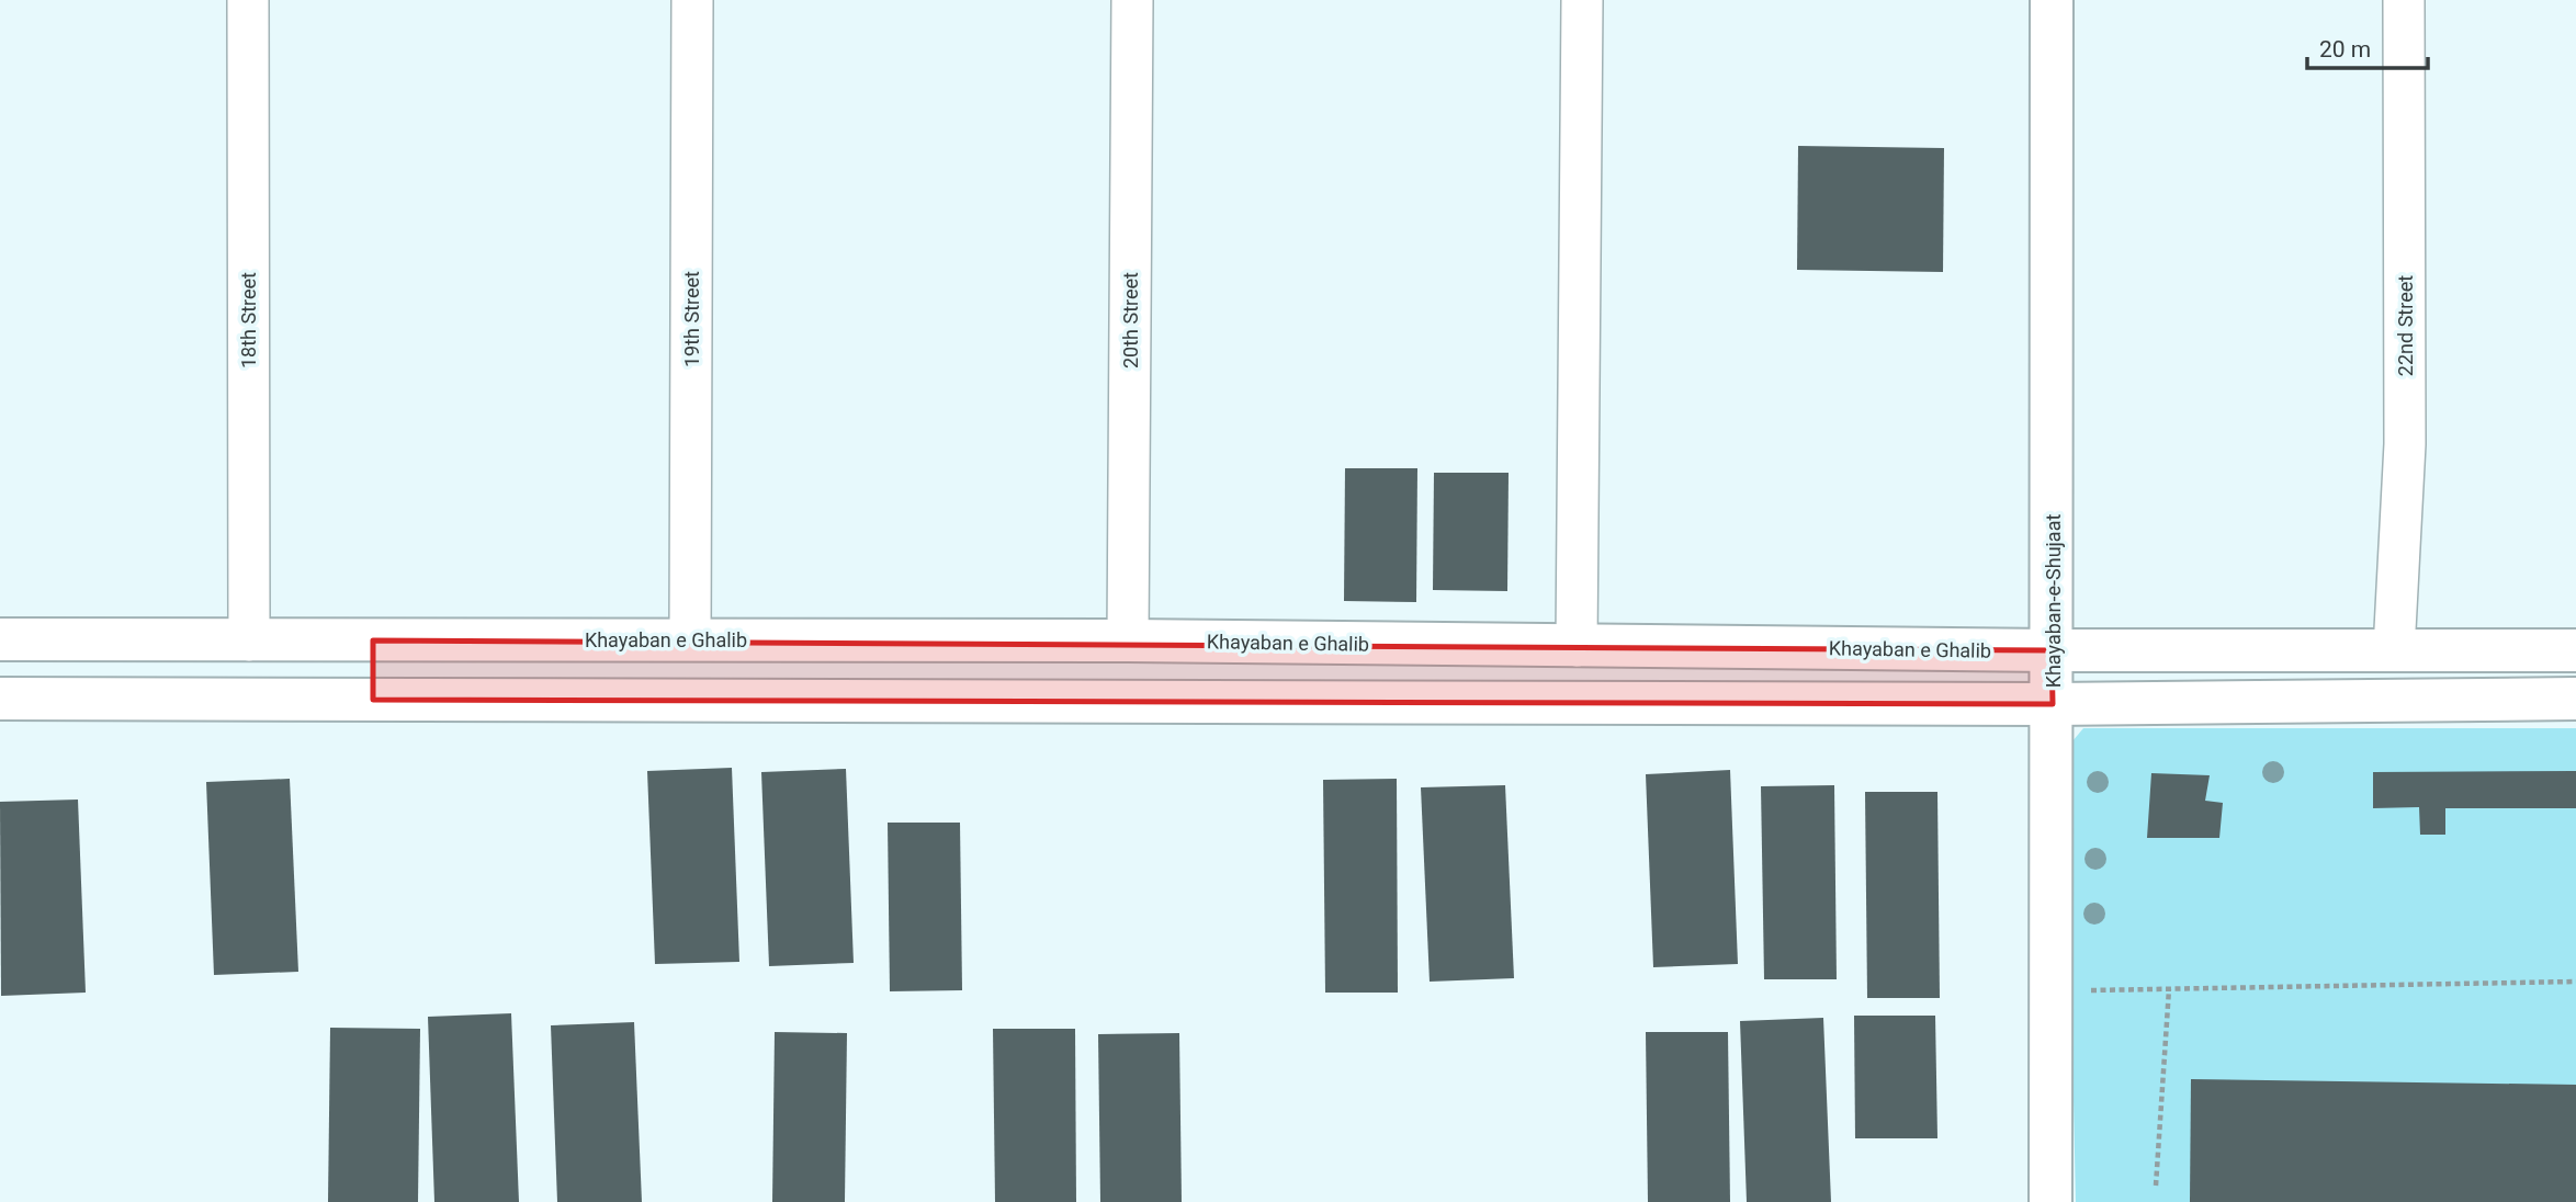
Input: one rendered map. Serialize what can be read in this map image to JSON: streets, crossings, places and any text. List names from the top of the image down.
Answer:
{
  "streets": {
    "street": [
      "19th Street",
      "18th Street",
      "20th Street",
      "22nd Street",
      "Khayaban-e-Shujaat",
      "Khayaban e Ghalib"
    ]
  },
  "crossings": [
    ["19th Street", "Khayaban e Ghalib"],
    ["18th Street", "Khayaban e Ghalib"],
    ["20th Street", "Khayaban e Ghalib"],
    ["22nd Street", "Khayaban e Ghalib"],
    ["Khayaban-e-Shujaat", "Khayaban e Ghalib"]
  ],
  "scale_bar": "20 m"
}
